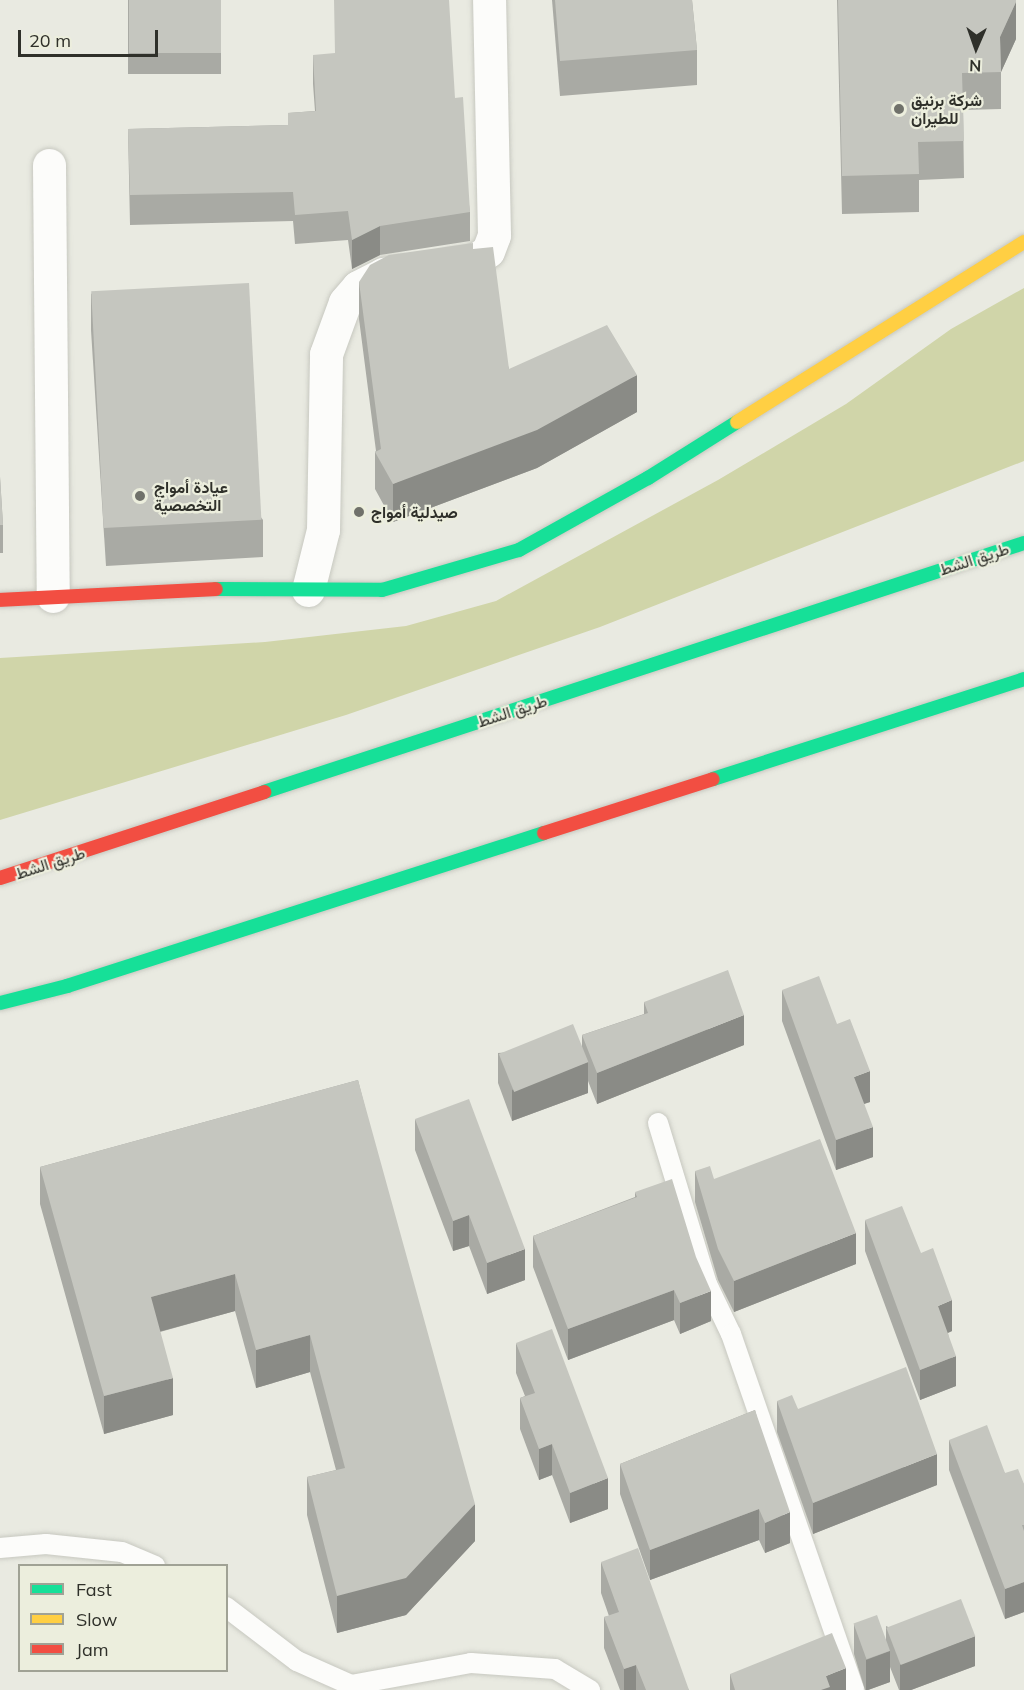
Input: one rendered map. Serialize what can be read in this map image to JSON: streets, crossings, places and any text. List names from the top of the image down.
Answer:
{
  "streets": {
    "main road": ["طريق الشط"]
  },
  "places": ["شركة برنيق للطيران", "عيادة أمواج التخصصية", "صيدلية أمواج"],
  "legend": ["Fast", "Slow", "Jam"],
  "scale_bar": "20 m",
  "north": "bottom"
}
